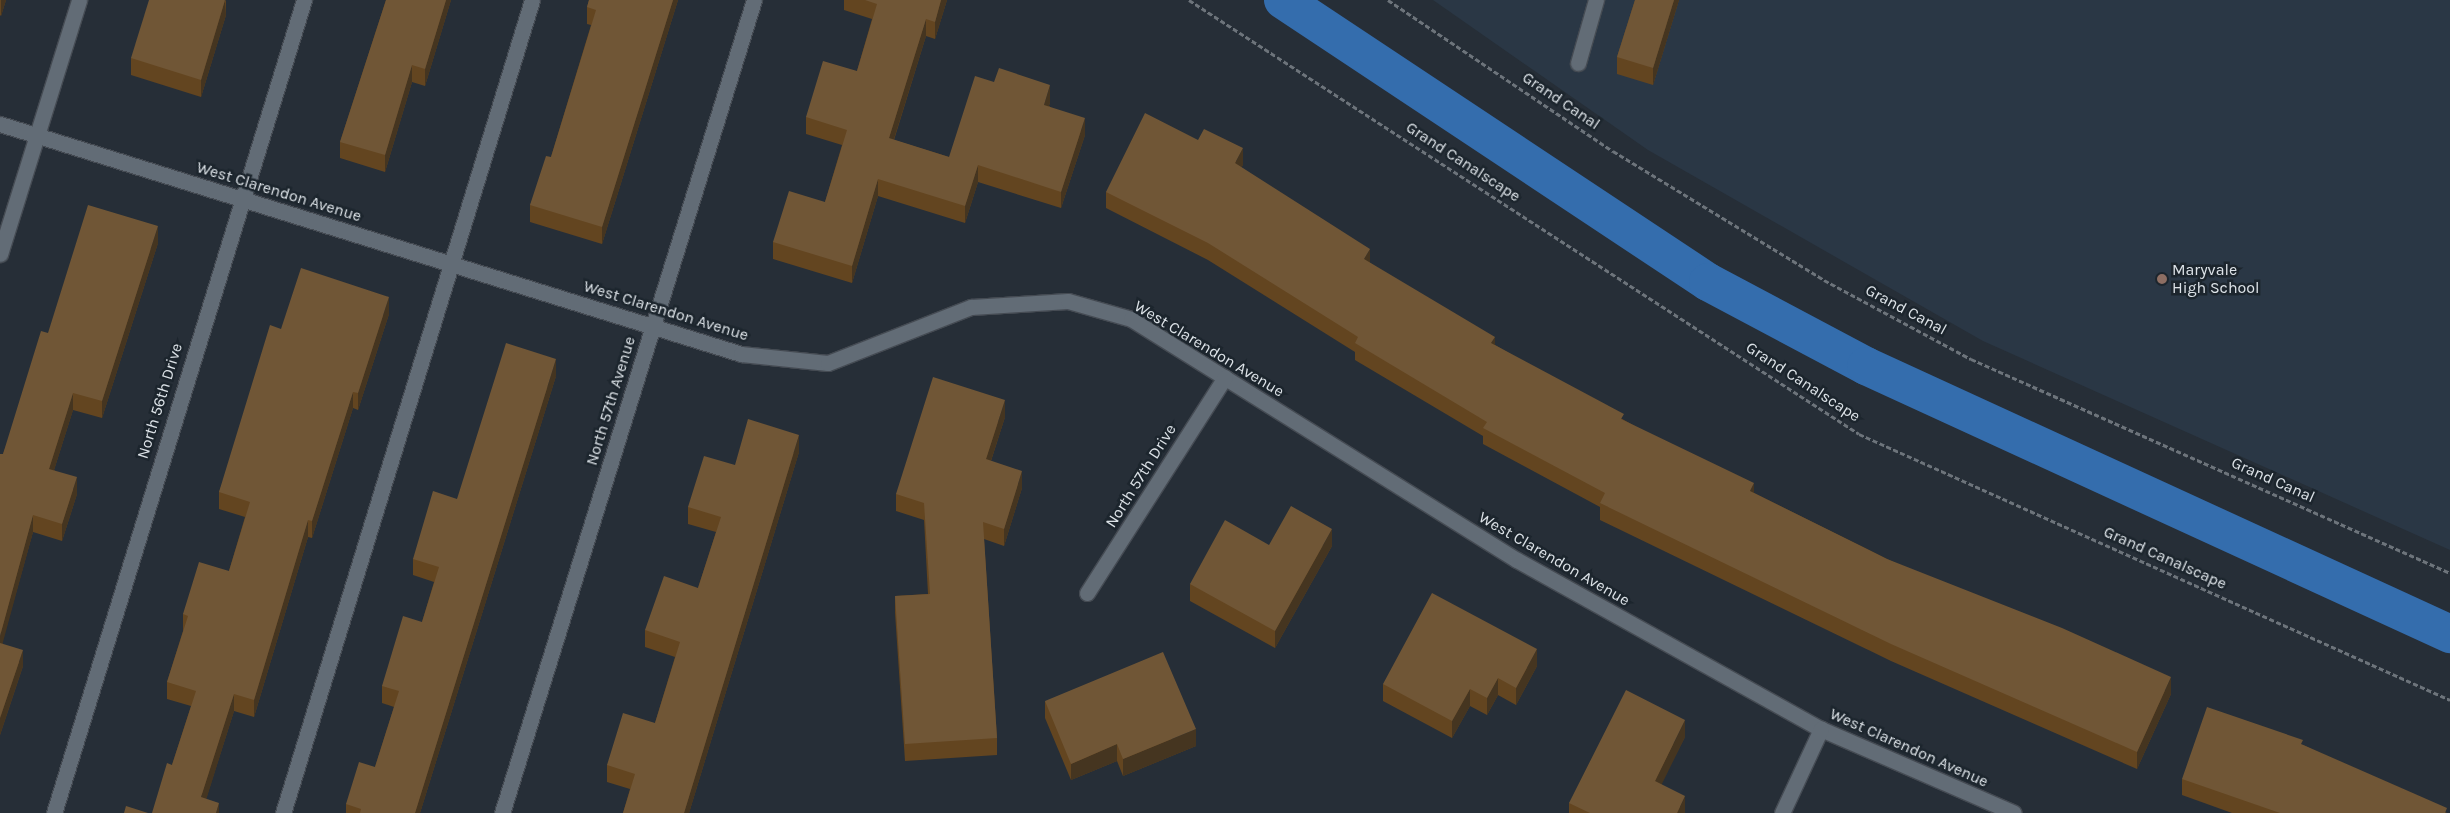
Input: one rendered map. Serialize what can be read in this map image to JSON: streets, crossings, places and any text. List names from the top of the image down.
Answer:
{
  "streets": {
    "street": [
      "West Clarendon Avenue",
      "North 56th Drive",
      "North 57th Avenue",
      "North 57th Drive"
    ],
    "path": ["Grand Canal", "Grand Canalscape"]
  },
  "crossings": [
    ["West Clarendon Avenue", "North 56th Drive"],
    ["West Clarendon Avenue", "North 57th Avenue"],
    ["West Clarendon Avenue", "North 57th Drive"]
  ],
  "places": ["Maryvale High School"]
}
